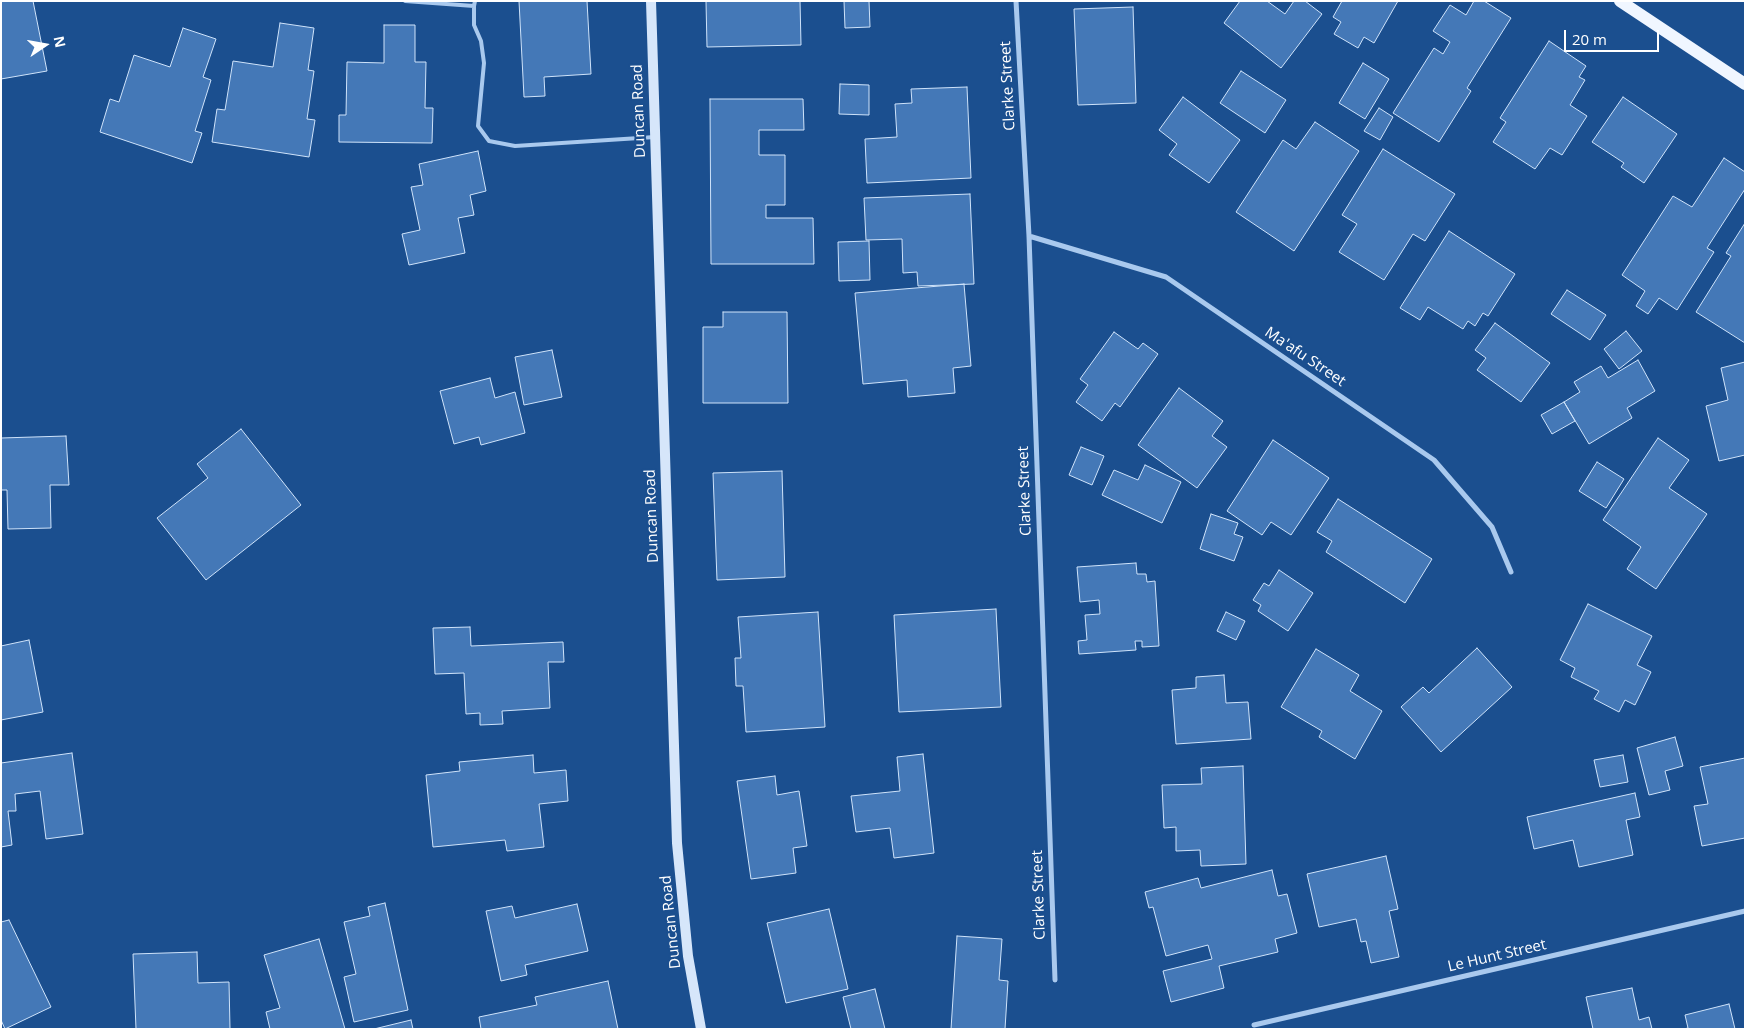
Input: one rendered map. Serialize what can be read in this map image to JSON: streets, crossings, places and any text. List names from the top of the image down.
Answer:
{
  "streets": {
    "main road": ["Duncan Road"],
    "street": ["Clarke Street", "Ma'afu Street", "Le Hunt Street"]
  },
  "crossings": [
    ["Clarke Street", "Ma'afu Street"]
  ],
  "scale_bar": "20 m",
  "north": "right"
}
